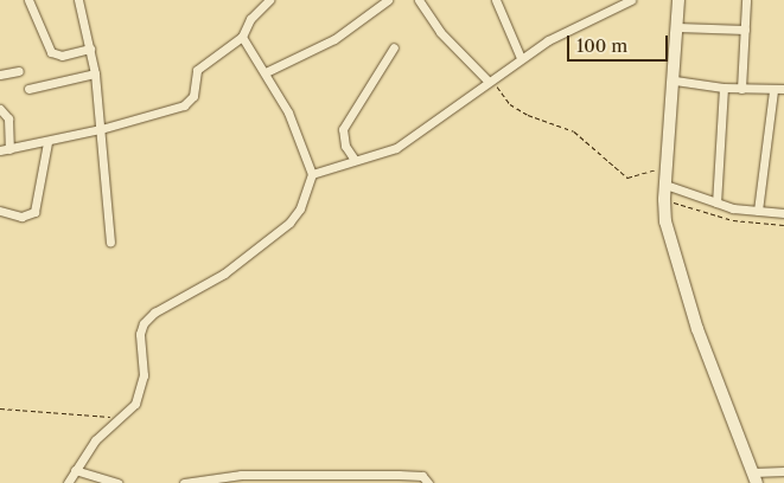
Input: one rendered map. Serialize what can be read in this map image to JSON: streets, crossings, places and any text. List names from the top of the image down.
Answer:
{
  "scale_bar": "100 m"
}
